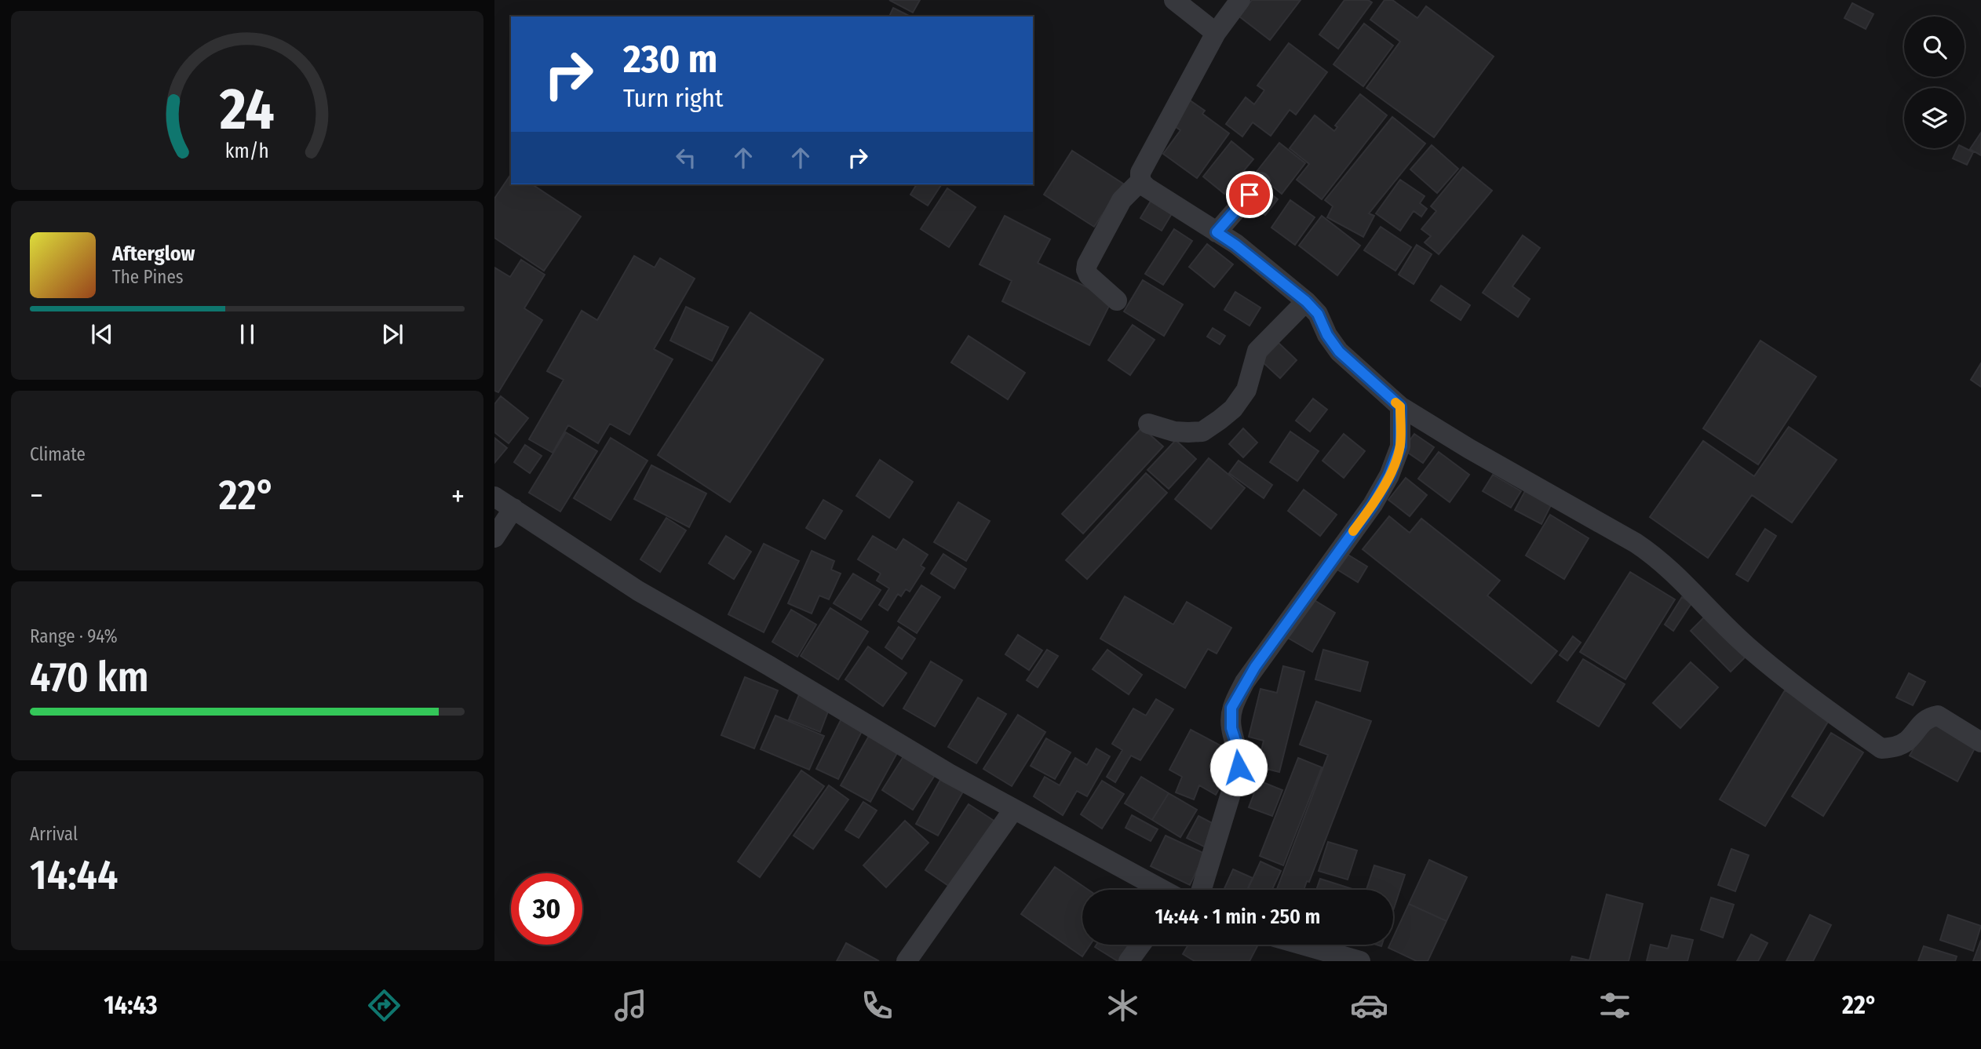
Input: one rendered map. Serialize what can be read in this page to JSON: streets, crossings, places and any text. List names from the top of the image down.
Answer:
{
  "page": {
    "turn": ["230 m", "Turn right"],
    "song": ["Afterglow", "The Pines"],
    "tile": [
      "Climate",
      ["Range · 94%", "470 km"],
      ["Arrival", "14:44"]
    ],
    "heat": ["−", "22°", "+"],
    "limit": "30",
    "trip": "14:44 · 1 min · 250 m",
    "tabs": ["14:43", "22°"],
    "gauge": ["24", "km/h"]
  }
}
